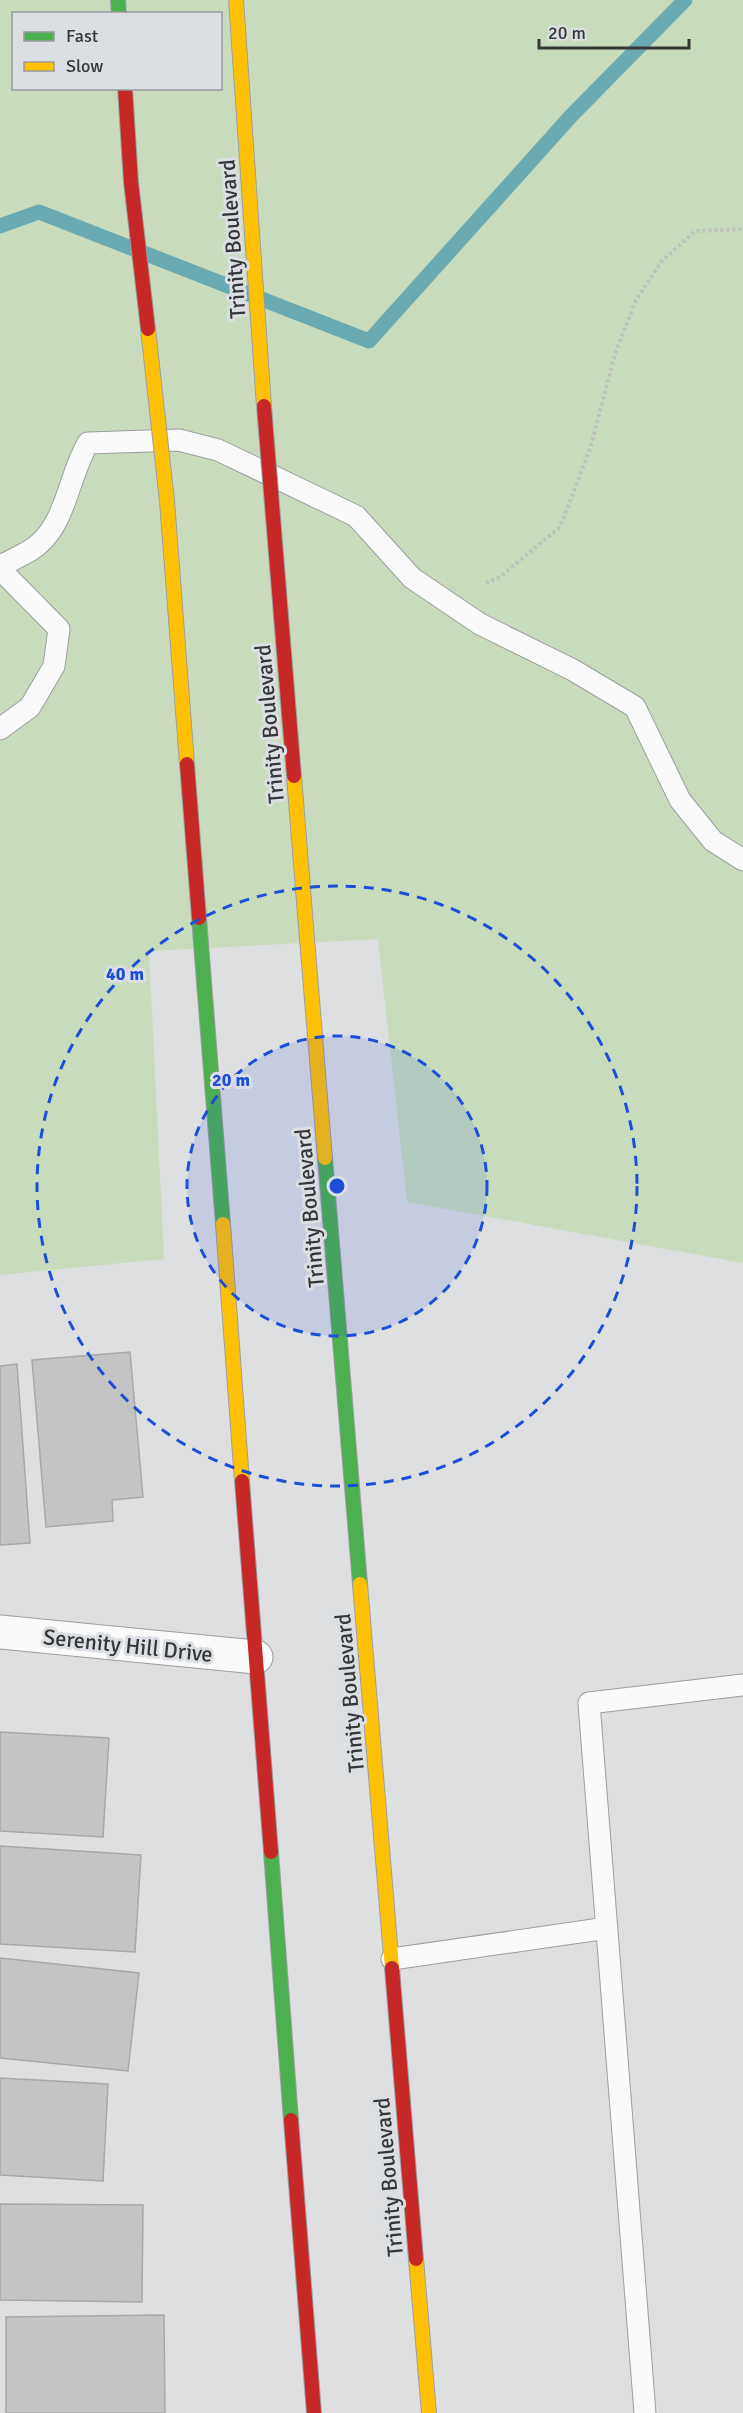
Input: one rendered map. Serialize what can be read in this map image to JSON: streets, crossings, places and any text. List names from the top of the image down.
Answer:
{
  "streets": {
    "main road": ["Trinity Boulevard"],
    "street": ["Serenity Hill Drive"]
  },
  "legend": ["Fast", "Slow"],
  "scale_bar": "20 m",
  "rings": ["40 m", "20 m"]
}
